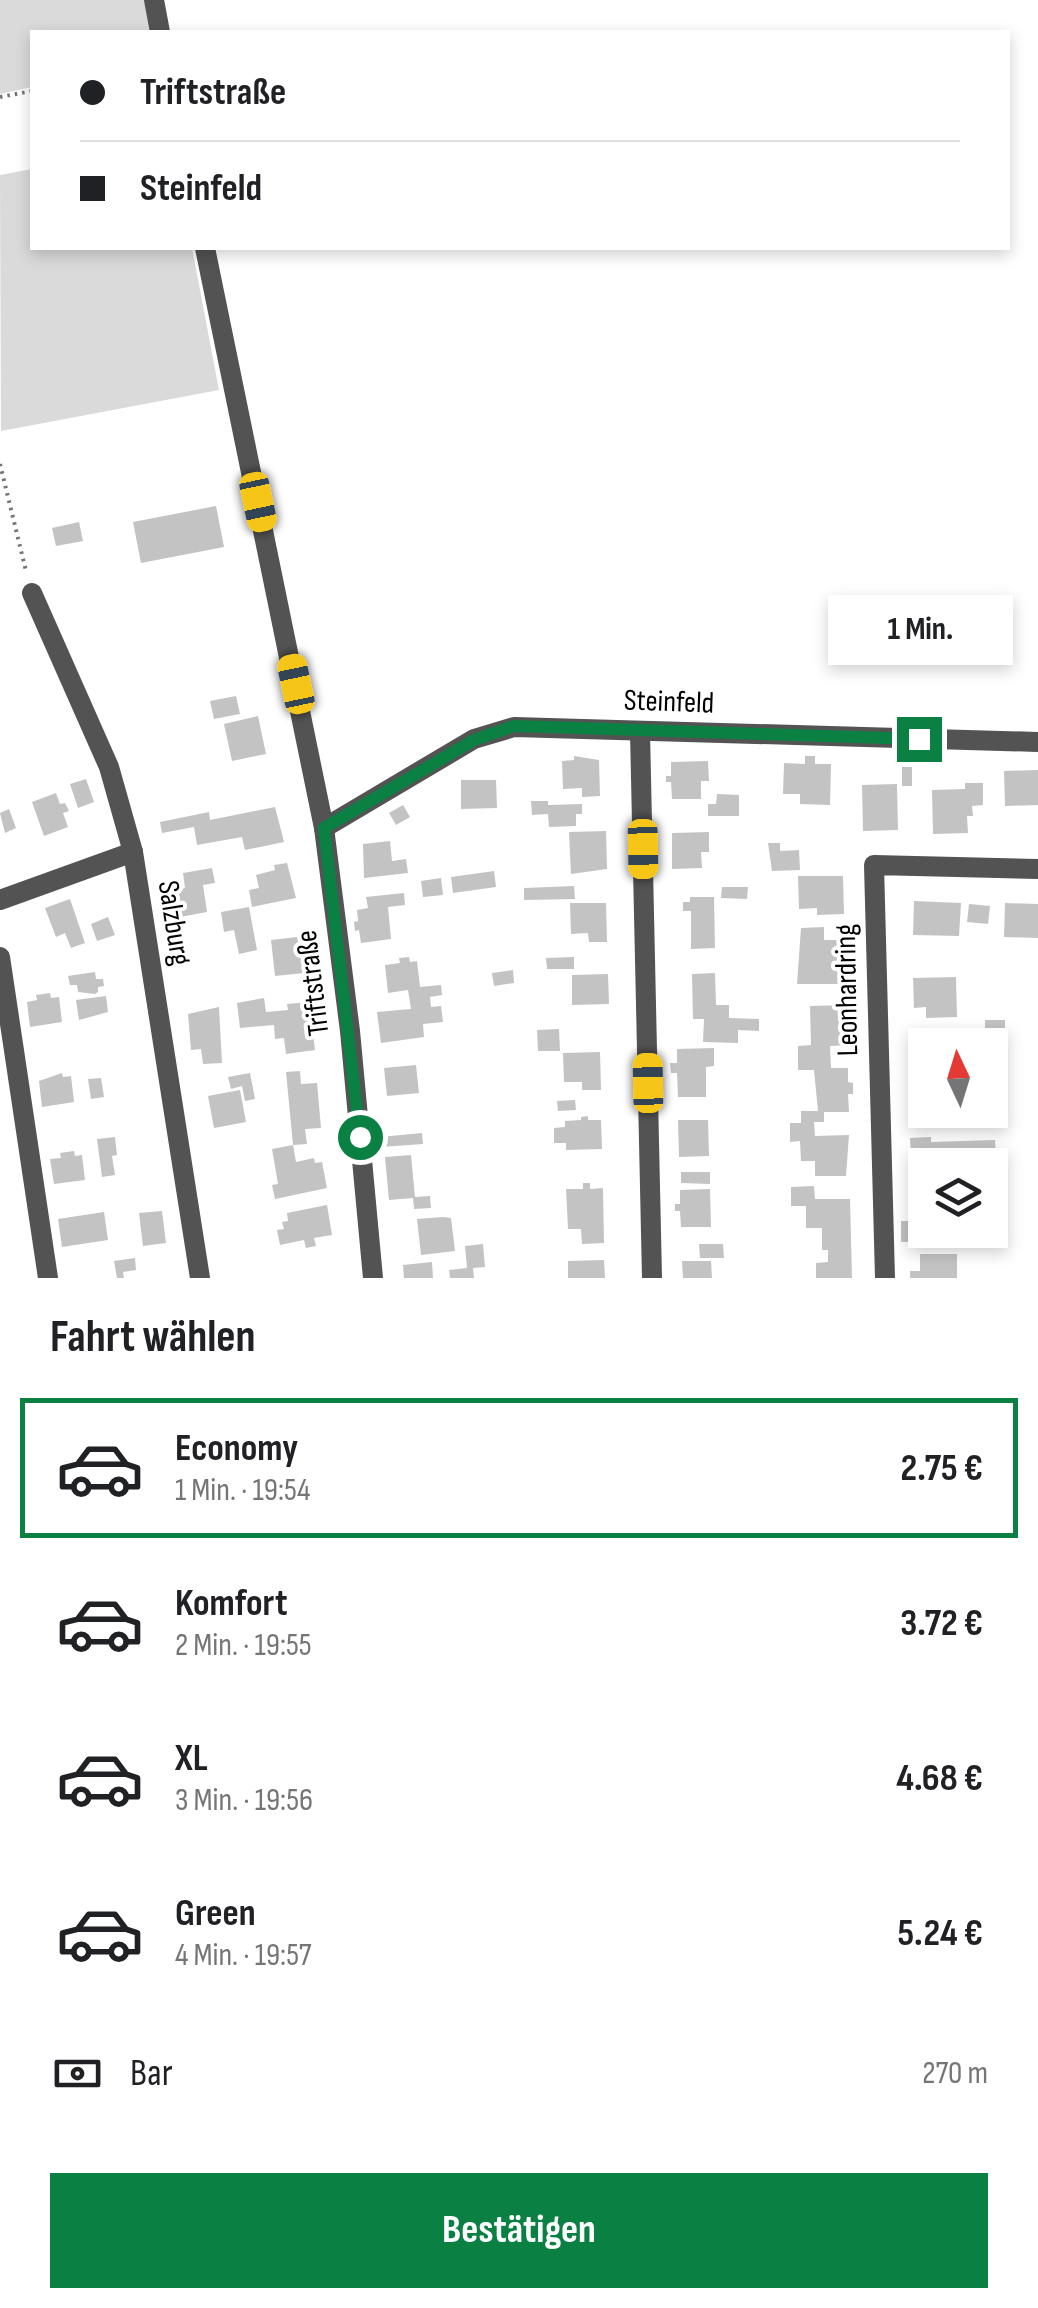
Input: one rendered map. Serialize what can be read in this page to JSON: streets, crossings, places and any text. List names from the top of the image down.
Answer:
{
  "streets": {
    "street": [
      "Steinfeld",
      "Salzburg",
      "Triftstraße",
      "Leonhardring"
    ]
  },
  "crossings": [
    ["Steinfeld", "Triftstraße"]
  ],
  "north": "top",
  "page": {
    "banner": ["Triftstraße", "Steinfeld"],
    "bubble": "1 Min.",
    "heading": "Fahrt wählen",
    "list": [
      {
        "name": "Economy",
        "note": "1 Min. · 19:54",
        "value": "2.75 €"
      },
      {
        "name": "Komfort",
        "note": "2 Min. · 19:55",
        "value": "3.72 €"
      },
      {
        "name": "XL",
        "note": "3 Min. · 19:56",
        "value": "4.68 €"
      },
      {
        "name": "Green",
        "note": "4 Min. · 19:57",
        "value": "5.24 €"
      }
    ],
    "pay": ["Bar", "270 m"],
    "buttons": "Bestätigen"
  }
}
